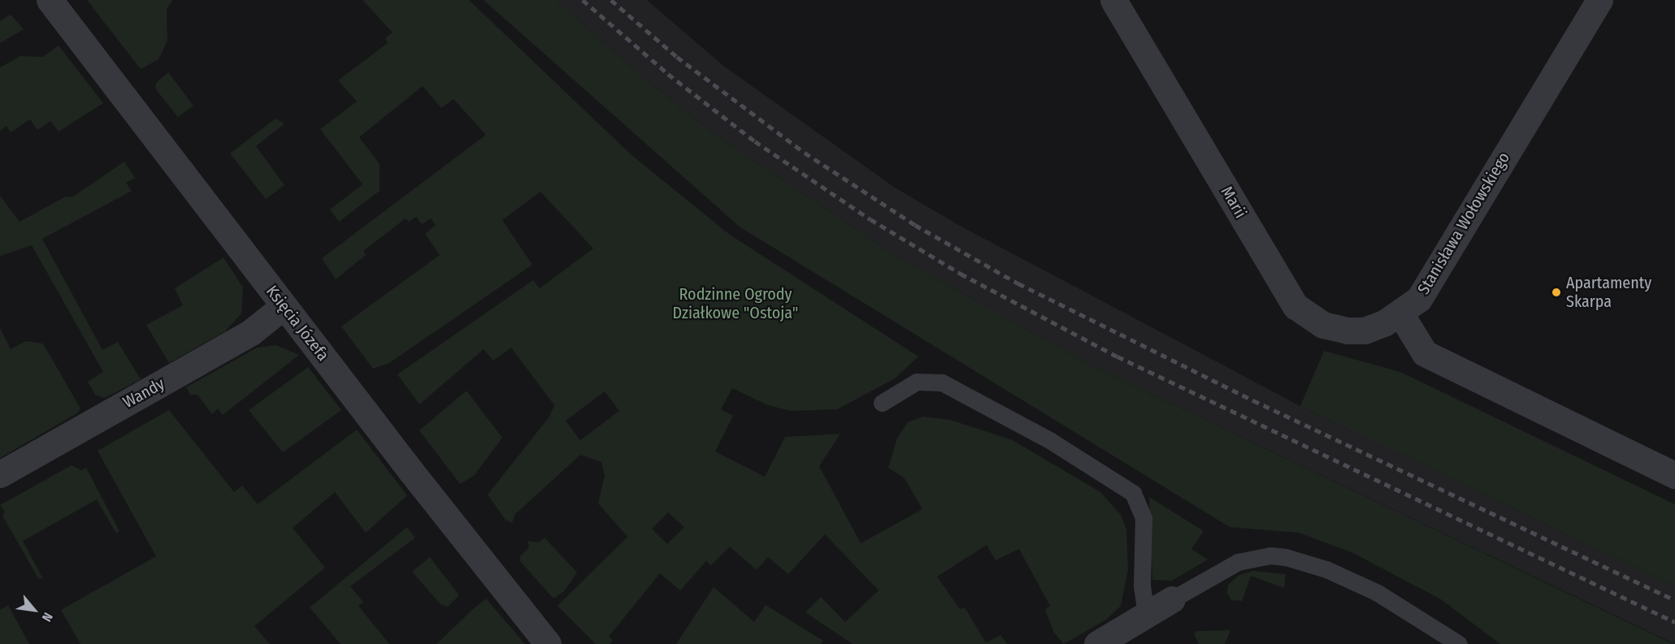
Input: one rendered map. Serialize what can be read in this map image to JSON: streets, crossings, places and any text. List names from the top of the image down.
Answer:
{
  "streets": {
    "street": [
      "Marii",
      "Stanisława Wołowskiego",
      "Księcia Józefa",
      "Wandy"
    ]
  },
  "crossings": [
    ["Marii", "Stanisława Wołowskiego"],
    ["Księcia Józefa", "Wandy"]
  ],
  "parks": ["Rodzinne Ogrody Działkowe \"Ostoja\""],
  "places": ["Apartamenty Skarpa"],
  "north": "bottom right"
}
